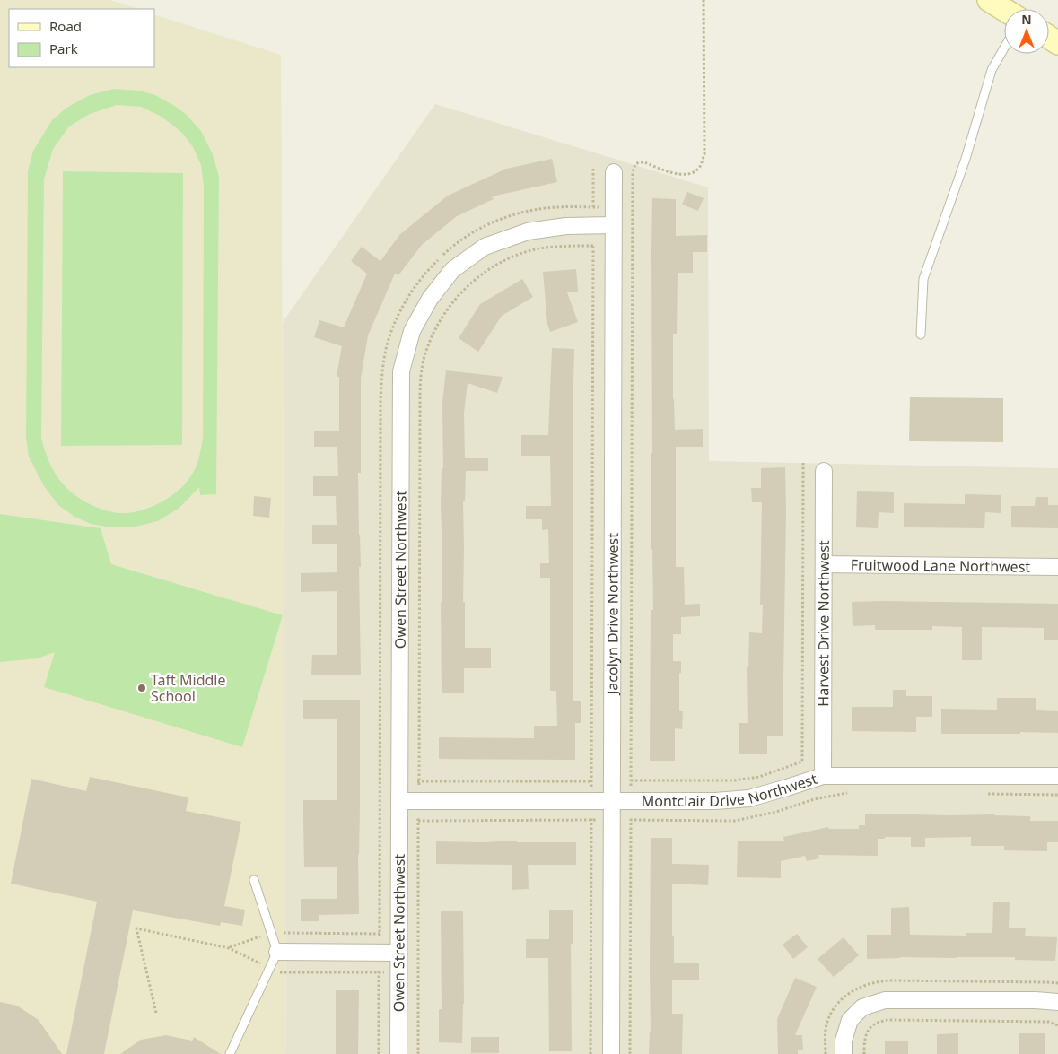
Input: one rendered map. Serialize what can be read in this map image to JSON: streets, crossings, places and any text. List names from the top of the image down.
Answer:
{
  "streets": {
    "street": [
      "Fruitwood Lane Northwest",
      "Owen Street Northwest",
      "Jacolyn Drive Northwest",
      "Harvest Drive Northwest",
      "Montclair Drive Northwest"
    ]
  },
  "crossings": [
    ["Fruitwood Lane Northwest", "Harvest Drive Northwest"],
    ["Owen Street Northwest", "Jacolyn Drive Northwest"],
    ["Owen Street Northwest", "Montclair Drive Northwest"],
    ["Jacolyn Drive Northwest", "Montclair Drive Northwest"],
    ["Harvest Drive Northwest", "Montclair Drive Northwest"]
  ],
  "places": ["Taft Middle School"],
  "legend": ["Road", "Park"],
  "north": "top"
}
